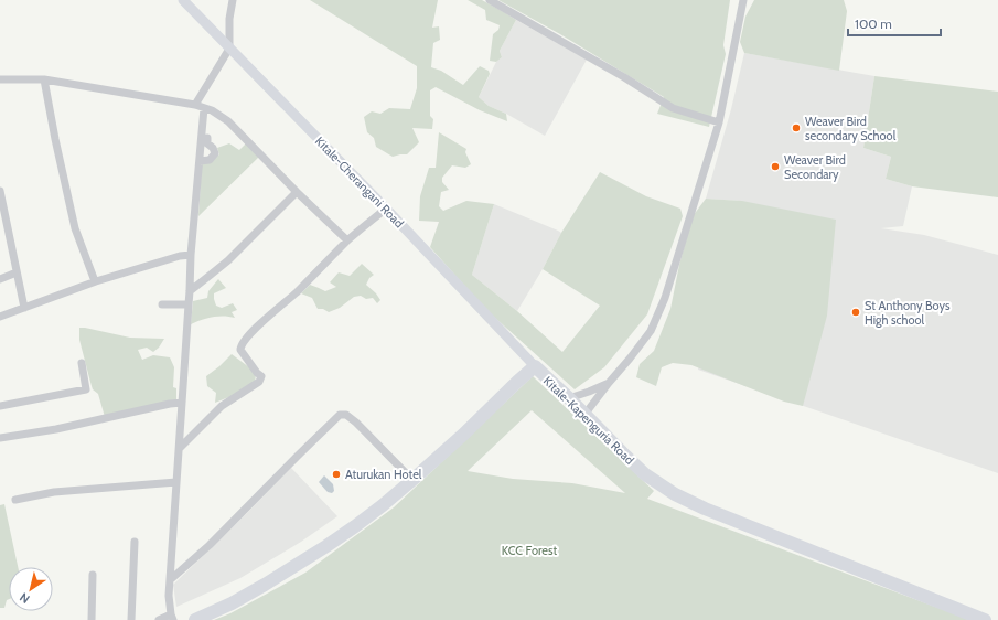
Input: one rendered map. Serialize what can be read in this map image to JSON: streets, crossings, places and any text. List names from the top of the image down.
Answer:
{
  "streets": {
    "highway": ["Kitale-Kapenguria Road"],
    "main road": ["Kitale-Cherangani Road"]
  },
  "crossings": [
    ["Kitale-Cherangani Road", "Kitale-Kapenguria Road"]
  ],
  "parks": ["KCC Forest"],
  "places": [
    "Weaver Bird secondary School",
    "Weaver Bird Secondary",
    "St Anthony Boys High school",
    "Aturukan Hotel"
  ],
  "scale_bar": "100 m",
  "north": "bottom left"
}
